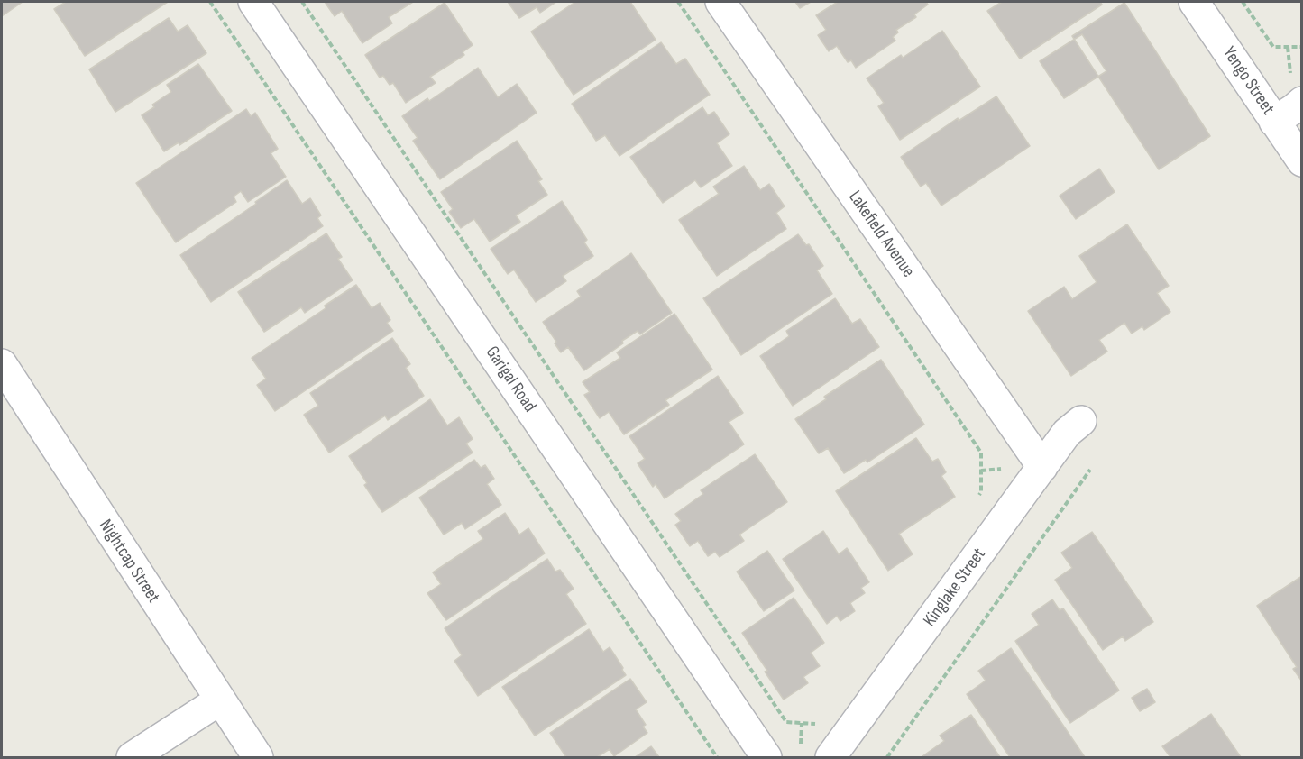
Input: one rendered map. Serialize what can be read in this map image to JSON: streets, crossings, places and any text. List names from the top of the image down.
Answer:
{
  "streets": {
    "street": [
      "Yengo Street",
      "Lakefield Avenue",
      "Garigal Road",
      "Nightcap Street",
      "Kinglake Street"
    ]
  },
  "crossings": [
    ["Lakefield Avenue", "Kinglake Street"]
  ]
}
